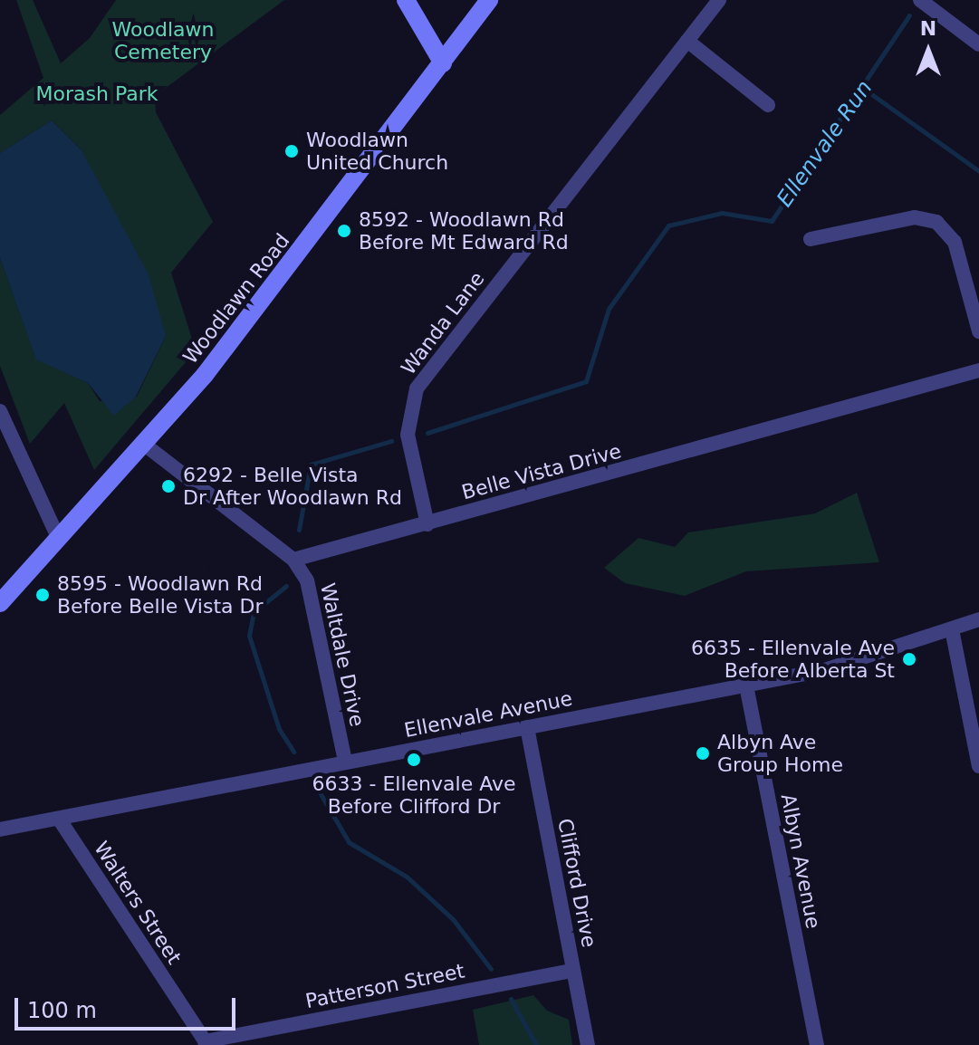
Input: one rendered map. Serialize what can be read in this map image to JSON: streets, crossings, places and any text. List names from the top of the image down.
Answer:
{
  "streets": {
    "street": [
      "Woodlawn Road",
      "Wanda Lane",
      "Belle Vista Drive",
      "Waltdale Drive",
      "Ellenvale Avenue",
      "Albyn Avenue",
      "Clifford Drive",
      "Walters Street",
      "Patterson Street"
    ]
  },
  "crossings": [
    ["Wanda Lane", "Belle Vista Drive"],
    ["Belle Vista Drive", "Waltdale Drive"],
    ["Waltdale Drive", "Ellenvale Avenue"],
    ["Ellenvale Avenue", "Albyn Avenue"],
    ["Ellenvale Avenue", "Clifford Drive"],
    ["Ellenvale Avenue", "Walters Street"],
    ["Clifford Drive", "Patterson Street"],
    ["Walters Street", "Patterson Street"]
  ],
  "water": ["Ellenvale Run"],
  "parks": ["Woodlawn Cemetery", "Morash Park"],
  "places": [
    "Woodlawn United Church",
    "8592 - Woodlawn Rd Before Mt Edward Rd",
    "6292 - Belle Vista Dr After Woodlawn Rd",
    "8595 - Woodlawn Rd Before Belle Vista Dr",
    "6635 - Ellenvale Ave Before Alberta St",
    "Albyn Ave Group Home",
    "6633 - Ellenvale Ave Before Clifford Dr"
  ],
  "scale_bar": "100 m",
  "north": "top"
}
